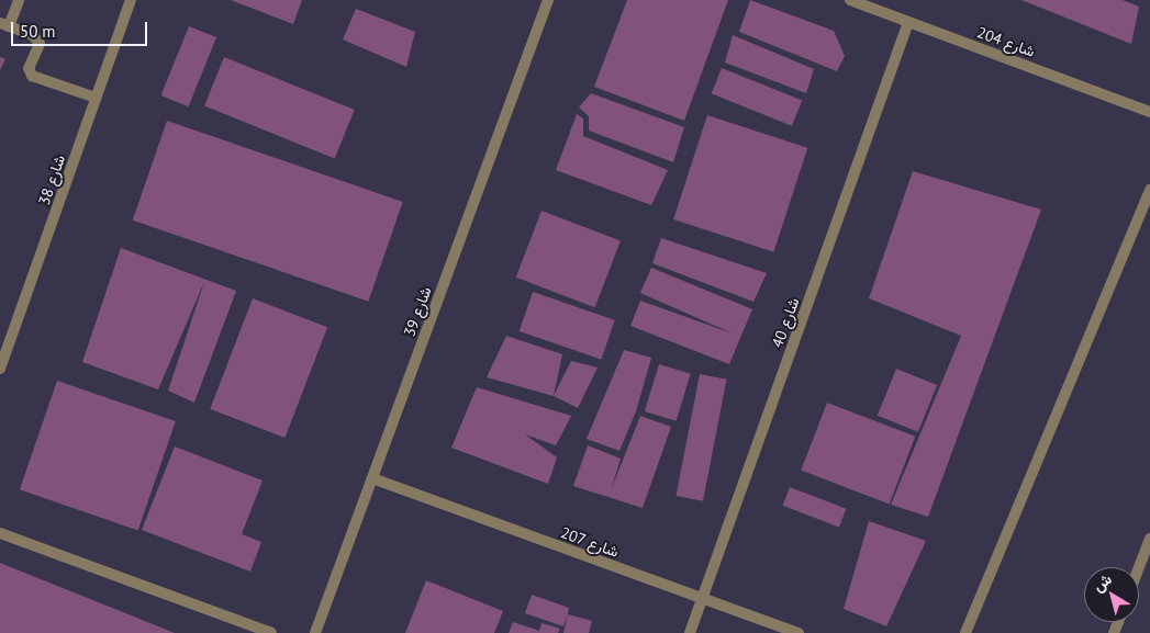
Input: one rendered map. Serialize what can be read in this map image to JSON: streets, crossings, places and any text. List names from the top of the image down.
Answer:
{
  "streets": {
    "street": [
      "شارع 204",
      "شارع 38",
      "شارع 39",
      "شارع 40",
      "شارع 207"
    ]
  },
  "crossings": [
    ["شارع 204", "شارع 40"],
    ["شارع 39", "شارع 207"],
    ["شارع 40", "شارع 207"]
  ],
  "scale_bar": "50 m",
  "north": "top left"
}
